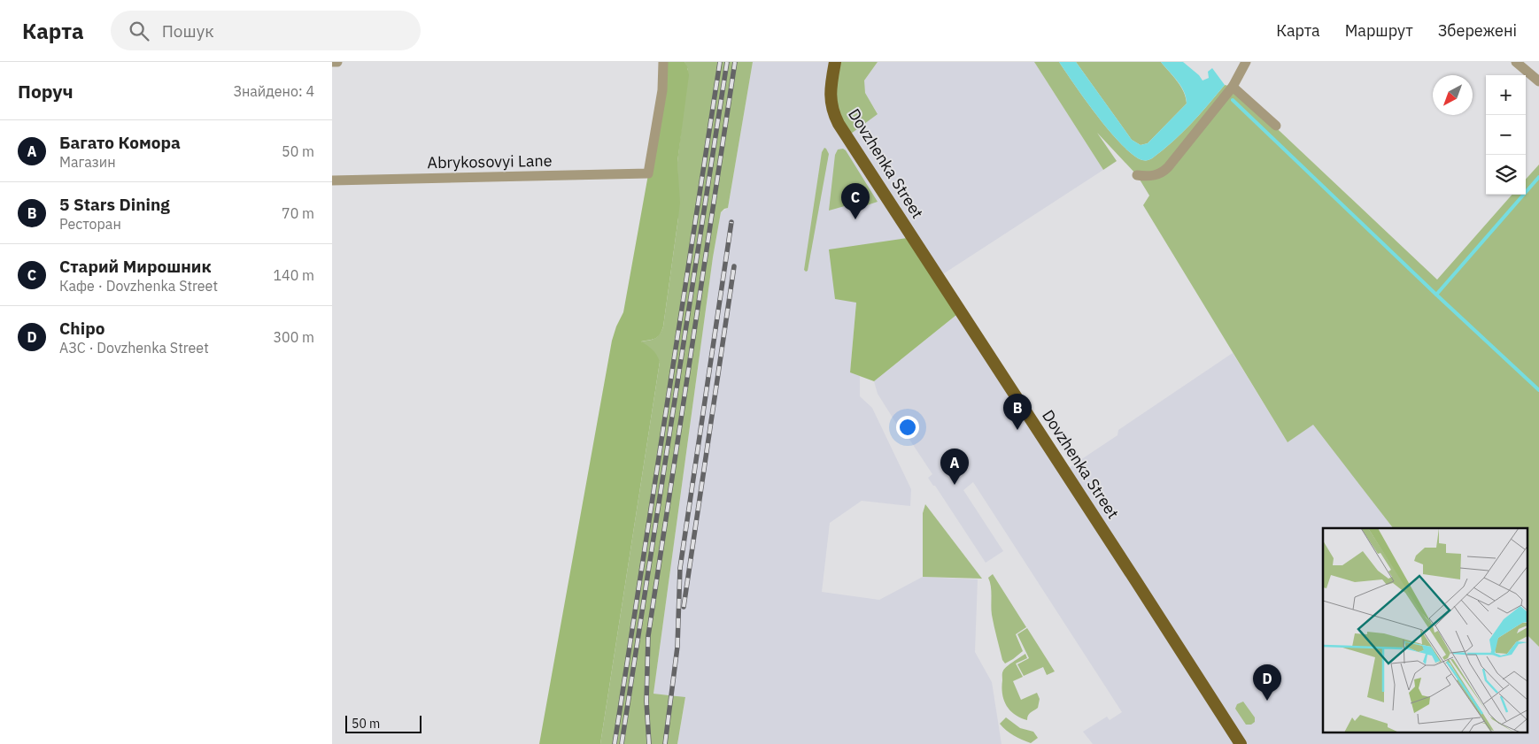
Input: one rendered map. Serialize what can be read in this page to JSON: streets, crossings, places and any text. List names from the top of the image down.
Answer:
{
  "streets": {
    "main road": ["Dovzhenka Street"],
    "street": ["Abrykosovyi Lane"]
  },
  "scale_bar": "50 m",
  "north": "bottom left",
  "page": {
    "header": "Карта",
    "search": "Пошук",
    "nav": ["Карта", "Маршрут", "Збережені"],
    "heading": ["Поруч", "Знайдено: 4"],
    "map_buttons": ["+", "−"],
    "list": [
      {
        "mark": "A",
        "name": "Багато Комора",
        "note": "Магазин",
        "value": "50 m"
      },
      {
        "mark": "B",
        "name": "5 Stars Dining",
        "note": "Ресторан",
        "value": "70 m"
      },
      {
        "mark": "C",
        "name": "Старий Мирошник",
        "note": "Кафе · Dovzhenka Street",
        "value": "140 m"
      },
      {
        "mark": "D",
        "name": "Chipo",
        "note": "АЗС · Dovzhenka Street",
        "value": "300 m"
      }
    ],
    "pins": [
      "C",
      "B",
      "A",
      "D"
    ],
    "scale": "50 m"
  }
}
